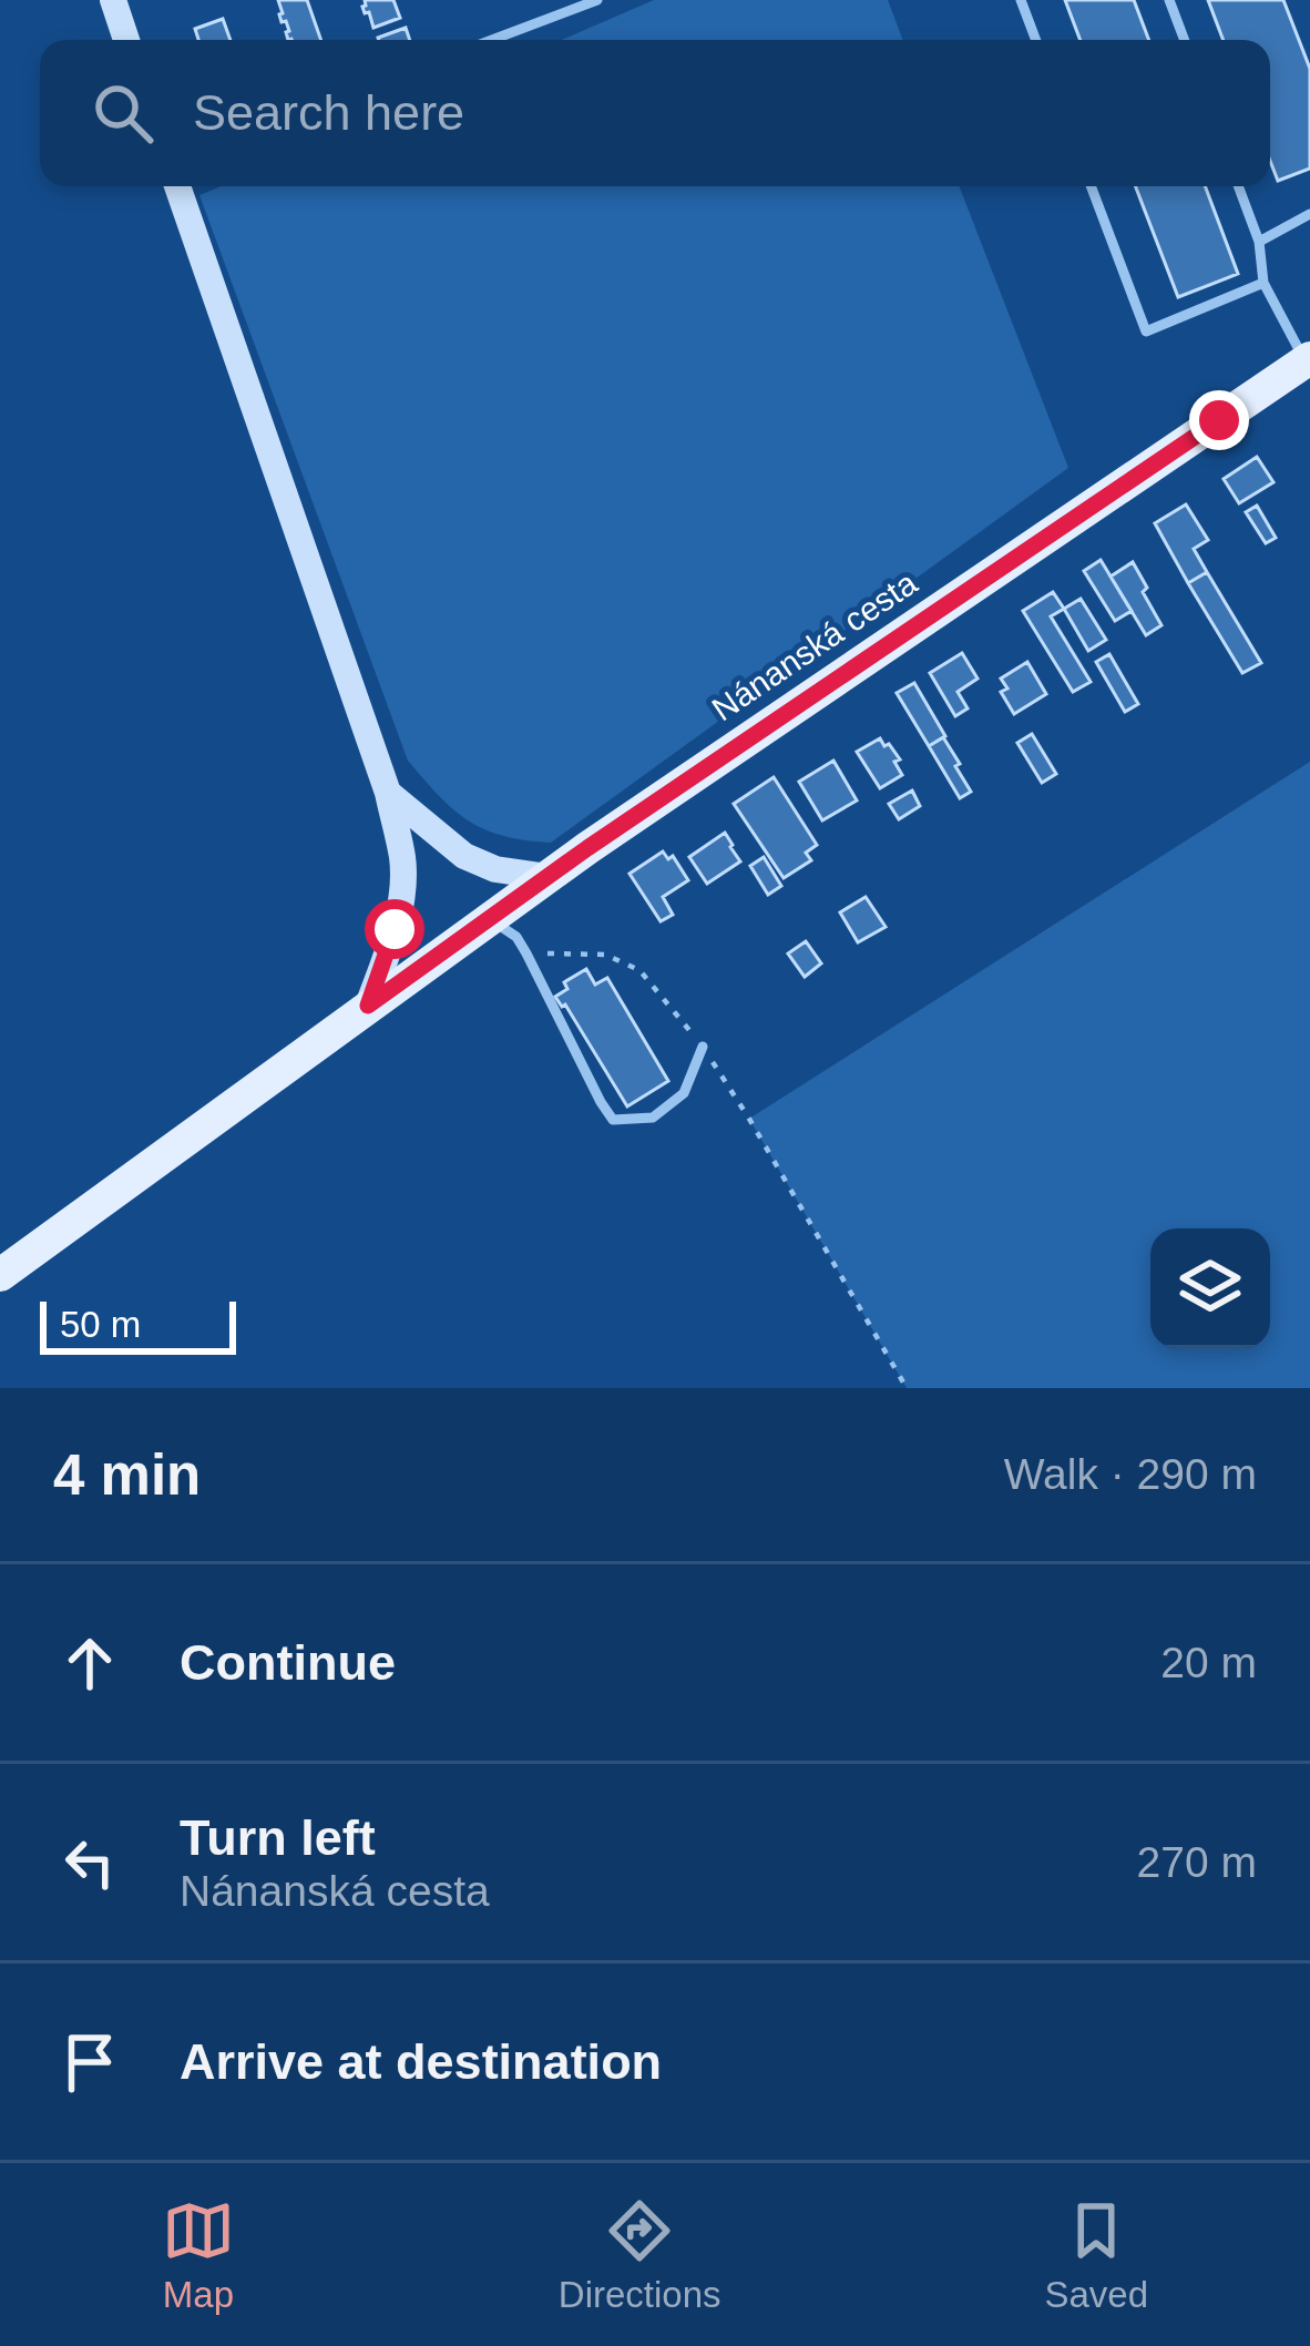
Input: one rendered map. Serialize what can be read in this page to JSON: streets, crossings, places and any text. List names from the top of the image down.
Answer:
{
  "streets": {
    "main road": ["Nánanská cesta"]
  },
  "scale_bar": "50 m",
  "page": {
    "search": "Search here",
    "scale": "50 m",
    "heading": ["4 min", "Walk · 290 m"],
    "list": [
      ["Continue", "20 m"],
      ["Turn left", "Nánanská cesta", "270 m"],
      "Arrive at destination"
    ],
    "nav": ["Map", "Directions", "Saved"]
  }
}
